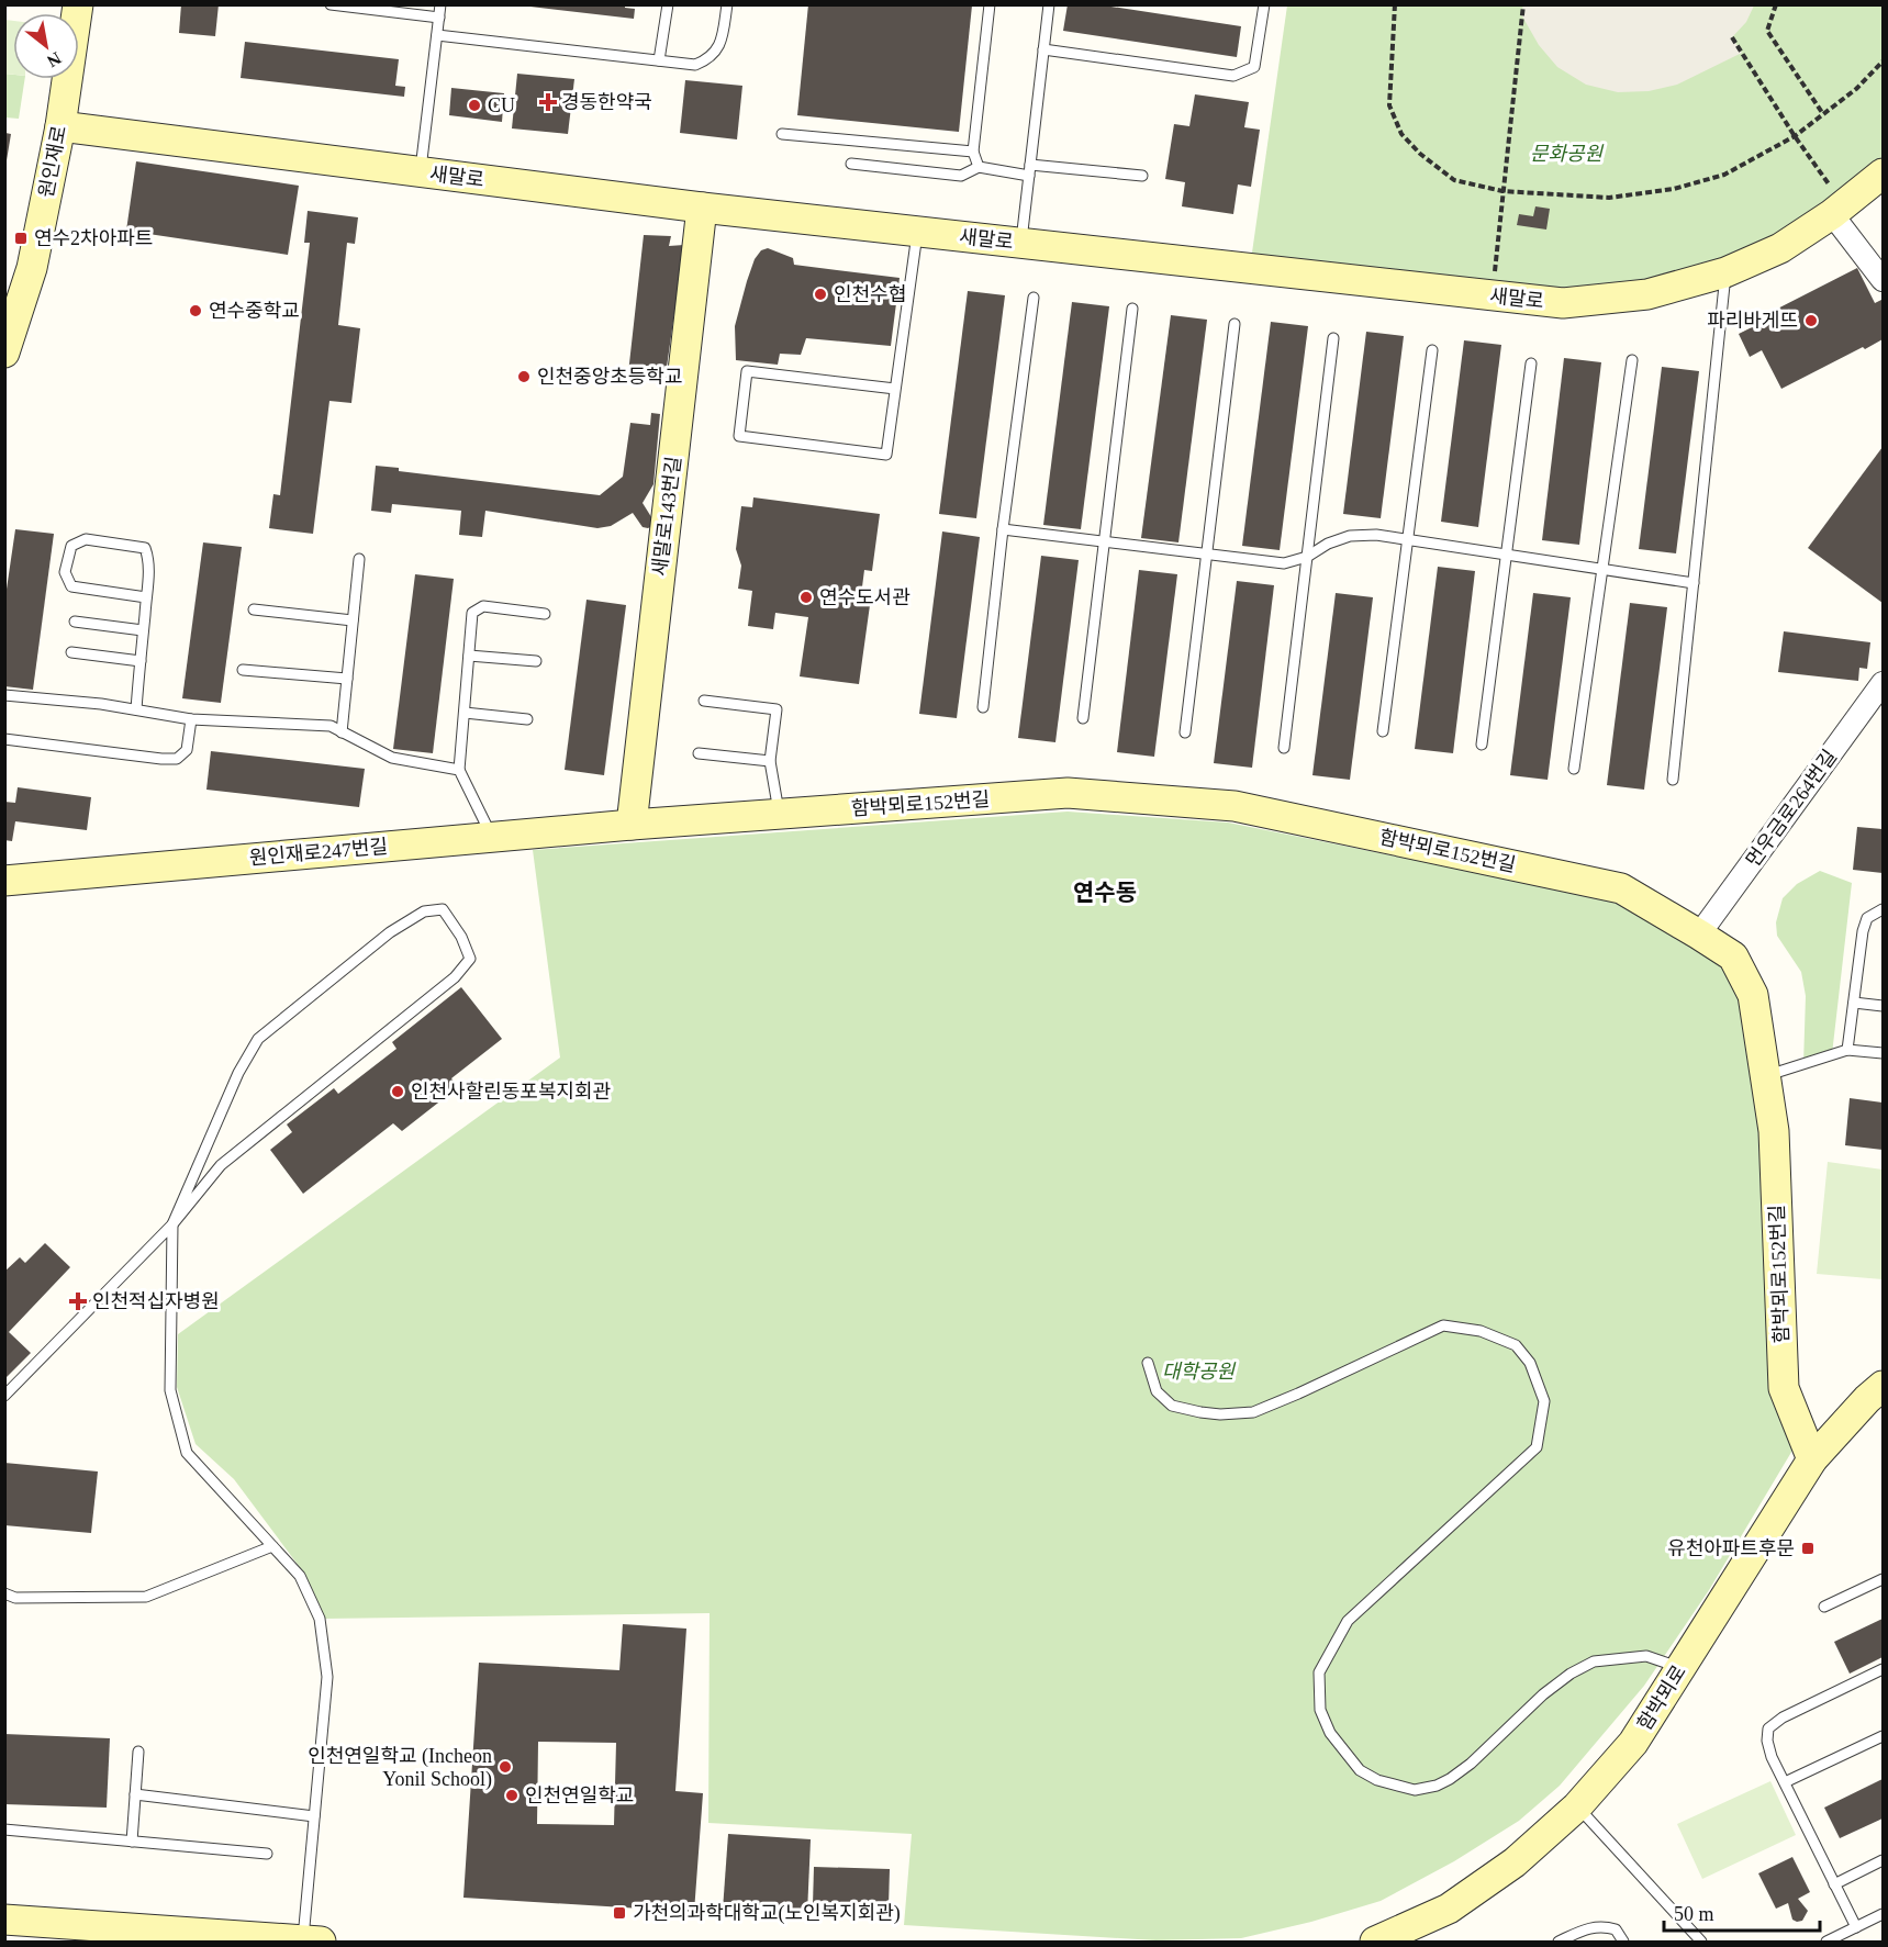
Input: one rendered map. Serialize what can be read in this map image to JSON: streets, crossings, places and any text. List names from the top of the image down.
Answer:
{
  "streets": {
    "street": [
      "원인재로",
      "새말로",
      "새말로143번길",
      "함박뫼로152번길",
      "먼우금로264번길",
      "원인재로247번길",
      "함박뫼로"
    ]
  },
  "crossings": [
    ["원인재로", "새말로"],
    ["새말로", "새말로143번길"],
    ["새말로143번길", "함박뫼로152번길"],
    ["새말로143번길", "원인재로247번길"],
    ["함박뫼로152번길", "먼우금로264번길"],
    ["함박뫼로152번길", "원인재로247번길"],
    ["함박뫼로152번길", "함박뫼로"]
  ],
  "districts": ["연수동"],
  "parks": ["문화공원", "대학공원"],
  "places": {
    "health": ["경동한약국", "인천적십자병원"],
    "other": [
      "CU",
      "인천수협",
      "연수중학교",
      "파리바게뜨",
      "인천중앙초등학교",
      "연수도서관",
      "인천사할린동포복지회관",
      "인천연일학교 (Incheon Yonil School)",
      "인천연일학교"
    ],
    "transit": ["연수2차아파트", "유천아파트후문", "가천의과학대학교(노인복지회관)"]
  },
  "scale_bar": "50 m",
  "north": "bottom right"
}
